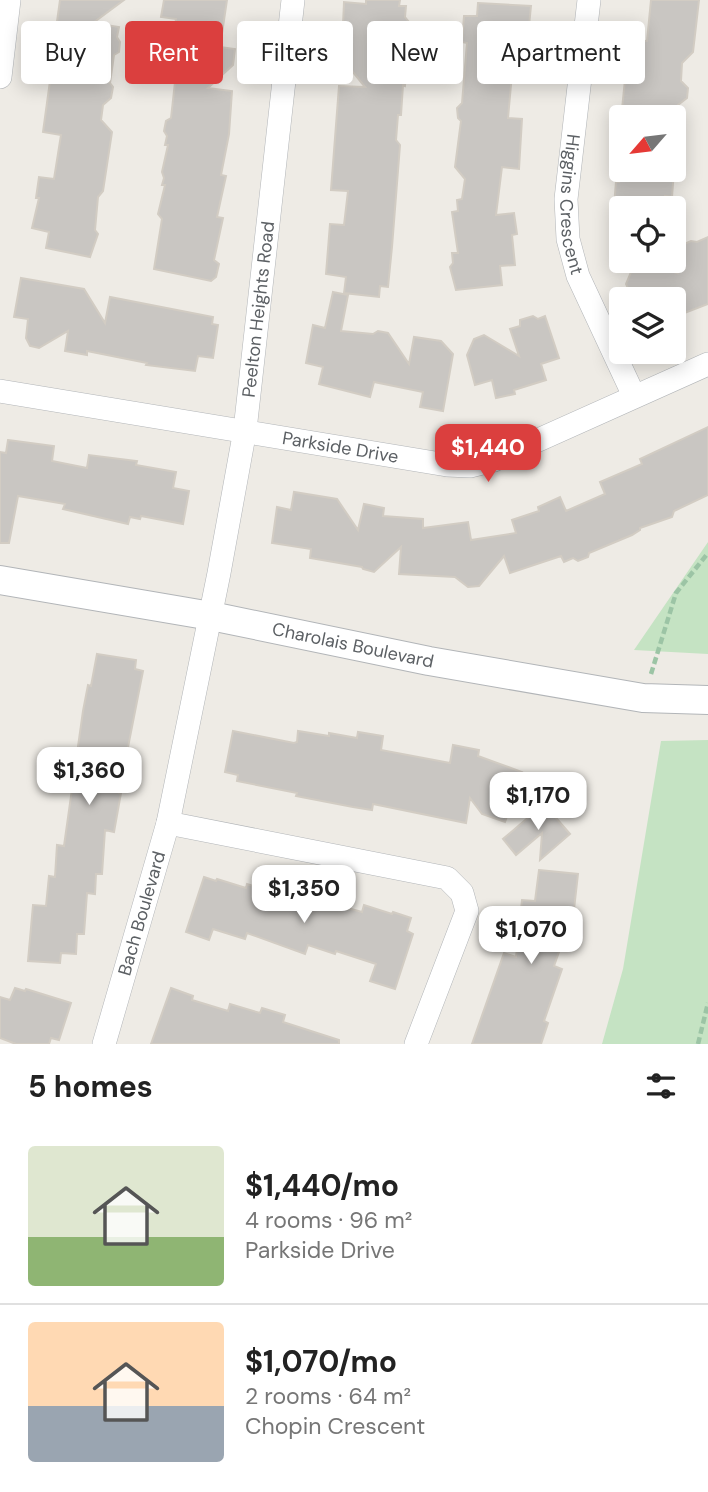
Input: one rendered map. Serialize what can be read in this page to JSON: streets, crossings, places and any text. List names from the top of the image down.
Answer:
{
  "streets": {
    "street": [
      "Higgins Crescent",
      "Peelton Heights Road",
      "Parkside Drive",
      "Charolais Boulevard",
      "Bach Boulevard"
    ]
  },
  "crossings": [
    ["Higgins Crescent", "Parkside Drive"],
    ["Peelton Heights Road", "Parkside Drive"],
    ["Peelton Heights Road", "Charolais Boulevard"],
    ["Peelton Heights Road", "Bach Boulevard"],
    ["Charolais Boulevard", "Bach Boulevard"]
  ],
  "north": "bottom left",
  "page": {
    "chip": [
      "Buy",
      "Rent",
      "Filters",
      "New",
      "Apartment"
    ],
    "price": [
      "$1,440",
      "$1,360",
      "$1,170",
      "$1,350",
      "$1,070"
    ],
    "heading": "5 homes",
    "list": [
      {
        "name": "$1,440/mo",
        "note": "4 rooms · 96 m² · Parkside Drive"
      },
      {
        "name": "$1,070/mo",
        "note": "2 rooms · 64 m² · Chopin Crescent"
      }
    ]
  }
}
